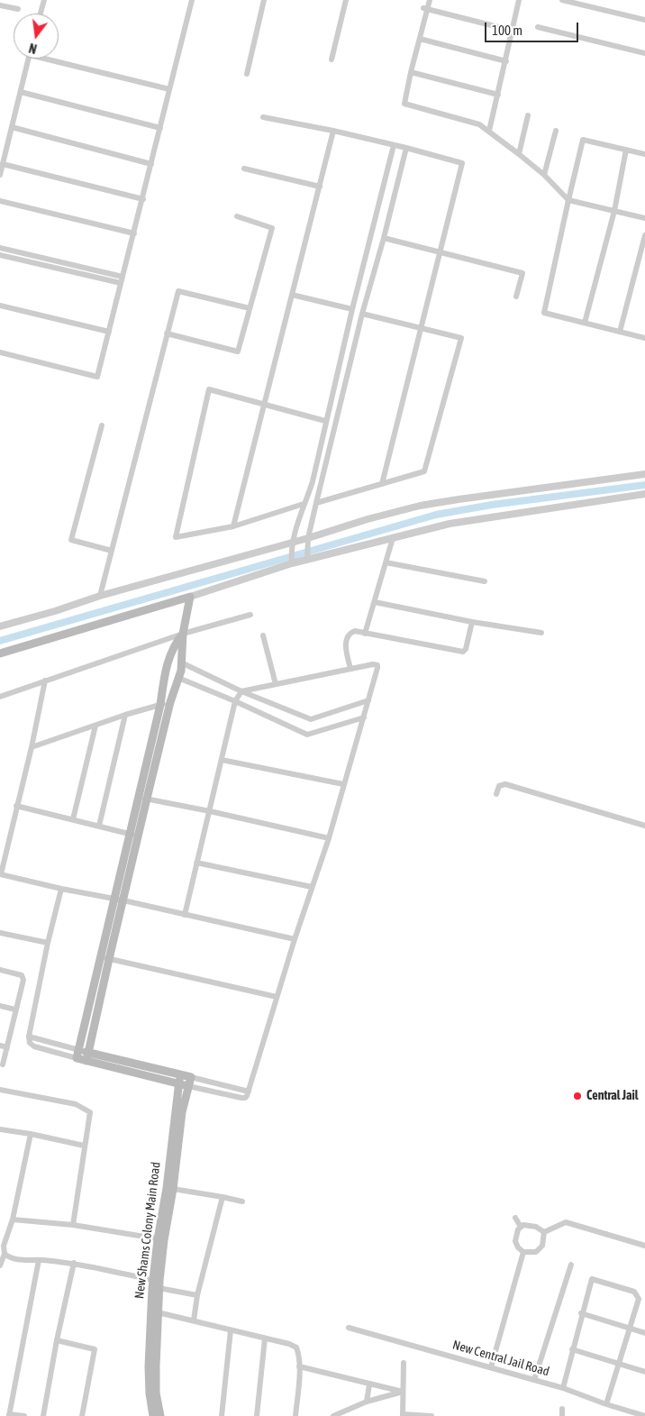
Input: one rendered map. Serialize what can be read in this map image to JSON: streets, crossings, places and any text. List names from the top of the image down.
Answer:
{
  "streets": {
    "main road": ["New Shams Colony Main Road"],
    "street": ["New Central Jail Road"]
  },
  "places": ["Central Jail"],
  "scale_bar": "100 m",
  "north": "bottom"
}
